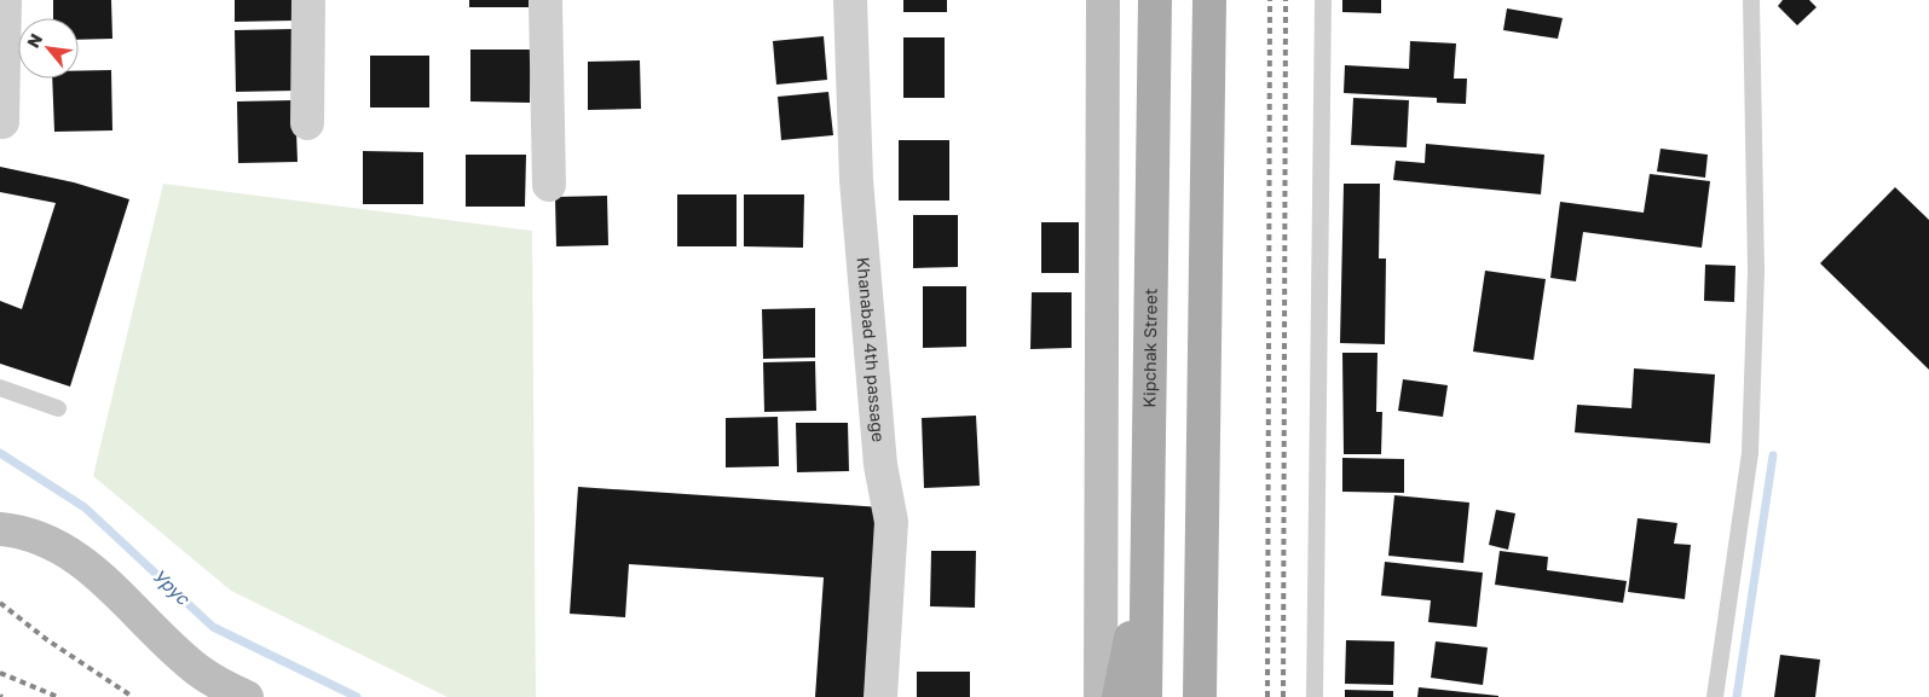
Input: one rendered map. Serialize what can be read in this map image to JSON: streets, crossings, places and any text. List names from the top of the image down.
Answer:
{
  "streets": {
    "main road": ["Kipchak Street"],
    "street": ["Khanabad 4th passage"]
  },
  "water": ["Урус"],
  "north": "top left"
}
